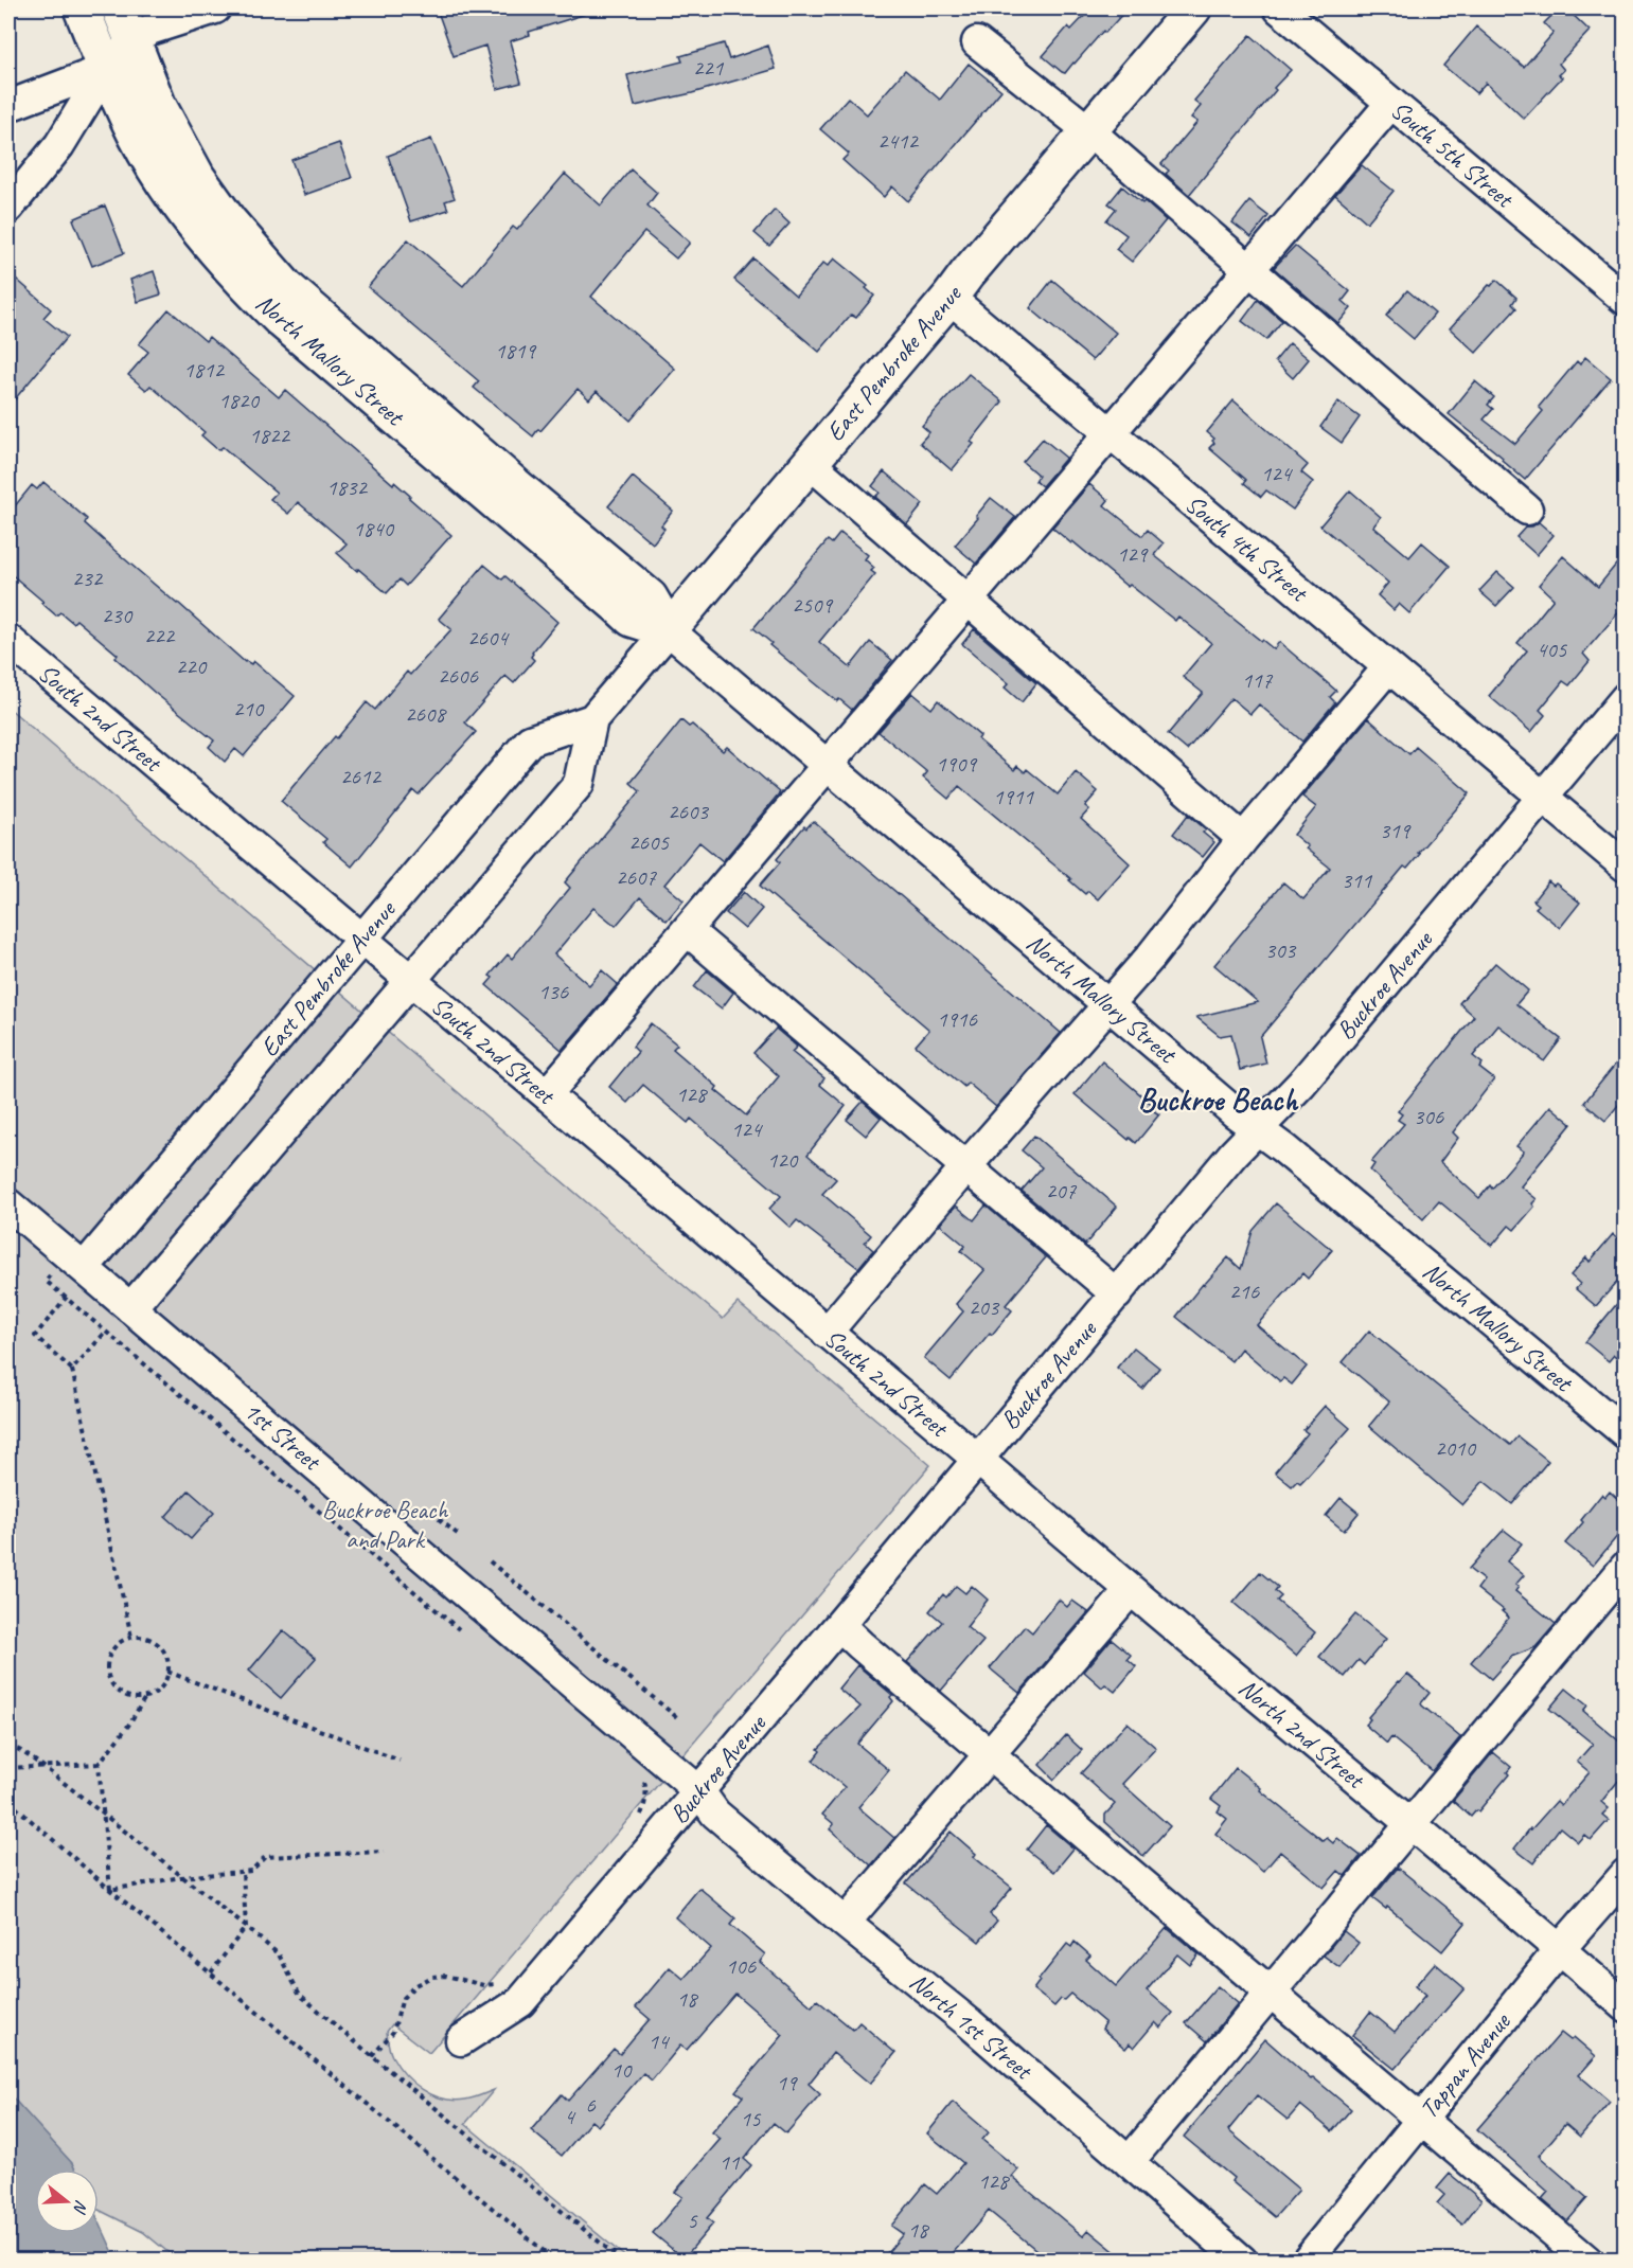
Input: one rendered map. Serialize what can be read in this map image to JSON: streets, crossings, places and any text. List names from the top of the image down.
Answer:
{
  "streets": {
    "main road": ["North Mallory Street", "East Pembroke Avenue"],
    "street": [
      "South 5th Street",
      "South 4th Street",
      "South 2nd Street",
      "Buckroe Avenue",
      "1st Street",
      "North 2nd Street",
      "North 1st Street",
      "Tappan Avenue"
    ]
  },
  "crossings": [
    ["North Mallory Street", "East Pembroke Avenue"],
    ["North Mallory Street", "Buckroe Avenue"],
    ["East Pembroke Avenue", "South 4th Street"],
    ["East Pembroke Avenue", "South 2nd Street"],
    ["East Pembroke Avenue", "1st Street"],
    ["South 4th Street", "Buckroe Avenue"],
    ["South 2nd Street", "Buckroe Avenue"],
    ["South 2nd Street", "North 2nd Street"],
    ["Buckroe Avenue", "1st Street"],
    ["Buckroe Avenue", "North 2nd Street"],
    ["Buckroe Avenue", "North 1st Street"],
    ["1st Street", "North 1st Street"],
    ["North 2nd Street", "Tappan Avenue"]
  ],
  "districts": ["Buckroe Beach"],
  "parks": ["Buckroe Beach and Park"],
  "house_numbers": [
    "221",
    "2412",
    "1819",
    "1812",
    "1820",
    "1822",
    "124",
    "1832",
    "1840",
    "129",
    "232",
    "2509",
    "230",
    "222",
    "2604",
    "405",
    "220",
    "2606",
    "117",
    "210",
    "2608",
    "1909",
    "2612",
    "1911",
    "2603",
    "319",
    "2605",
    "2607",
    "311",
    "303",
    "136",
    "1916",
    "128",
    "306",
    "124",
    "120",
    "207",
    "216",
    "203",
    "2010",
    "106",
    "18",
    "14",
    "10",
    "19",
    "6",
    "4",
    "15",
    "11",
    "128",
    "5",
    "18"
  ],
  "north": "right"
}
